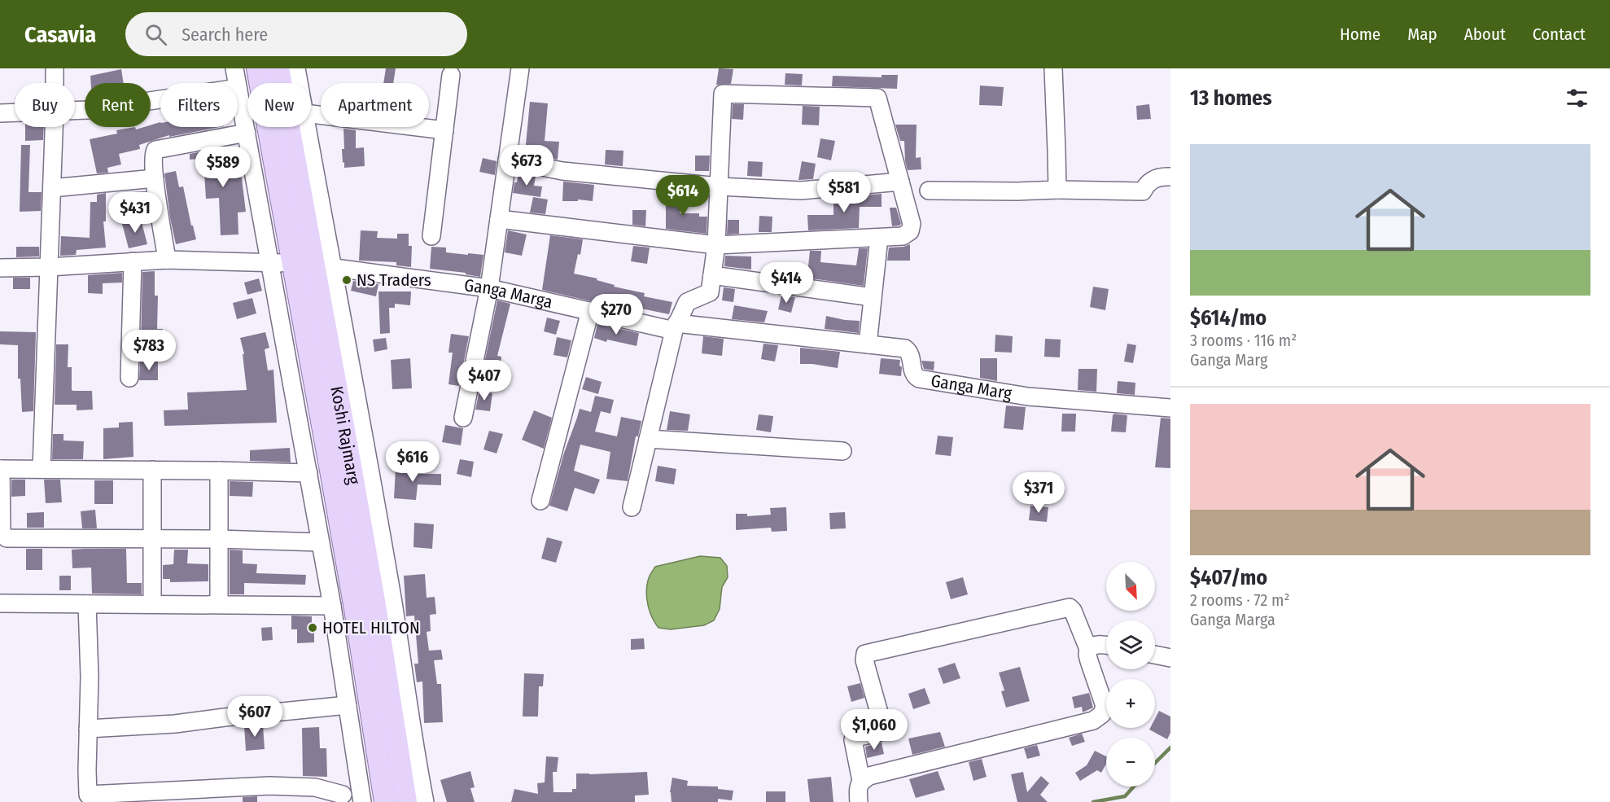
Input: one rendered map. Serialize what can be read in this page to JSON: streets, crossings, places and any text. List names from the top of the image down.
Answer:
{
  "streets": {
    "main road": ["Koshi Rajmarg"],
    "street": ["Ganga Marga", "Ganga Marg"]
  },
  "crossings": [
    ["Ganga Marga", "Ganga Marg"],
    ["Ganga Marga", "Koshi Rajmarg"]
  ],
  "places": ["NS Traders", "HOTEL HILTON"],
  "north": "bottom right",
  "page": {
    "header": "Casavia",
    "search": "Search here",
    "nav": [
      "Home",
      "Map",
      "About",
      "Contact"
    ],
    "heading": "13 homes",
    "chip": [
      "Buy",
      "Rent",
      "Filters",
      "New",
      "Apartment"
    ],
    "list": [
      {
        "name": "$614/mo",
        "note": "3 rooms · 116 m² · Ganga Marg"
      },
      {
        "name": "$407/mo",
        "note": "2 rooms · 72 m² · Ganga Marga"
      }
    ],
    "price": [
      "$673",
      "$589",
      "$581",
      "$614",
      "$431",
      "$414",
      "$270",
      "$783",
      "$407",
      "$616",
      "$371",
      "$607",
      "$1,060"
    ],
    "map_buttons": ["+", "−"]
  }
}
